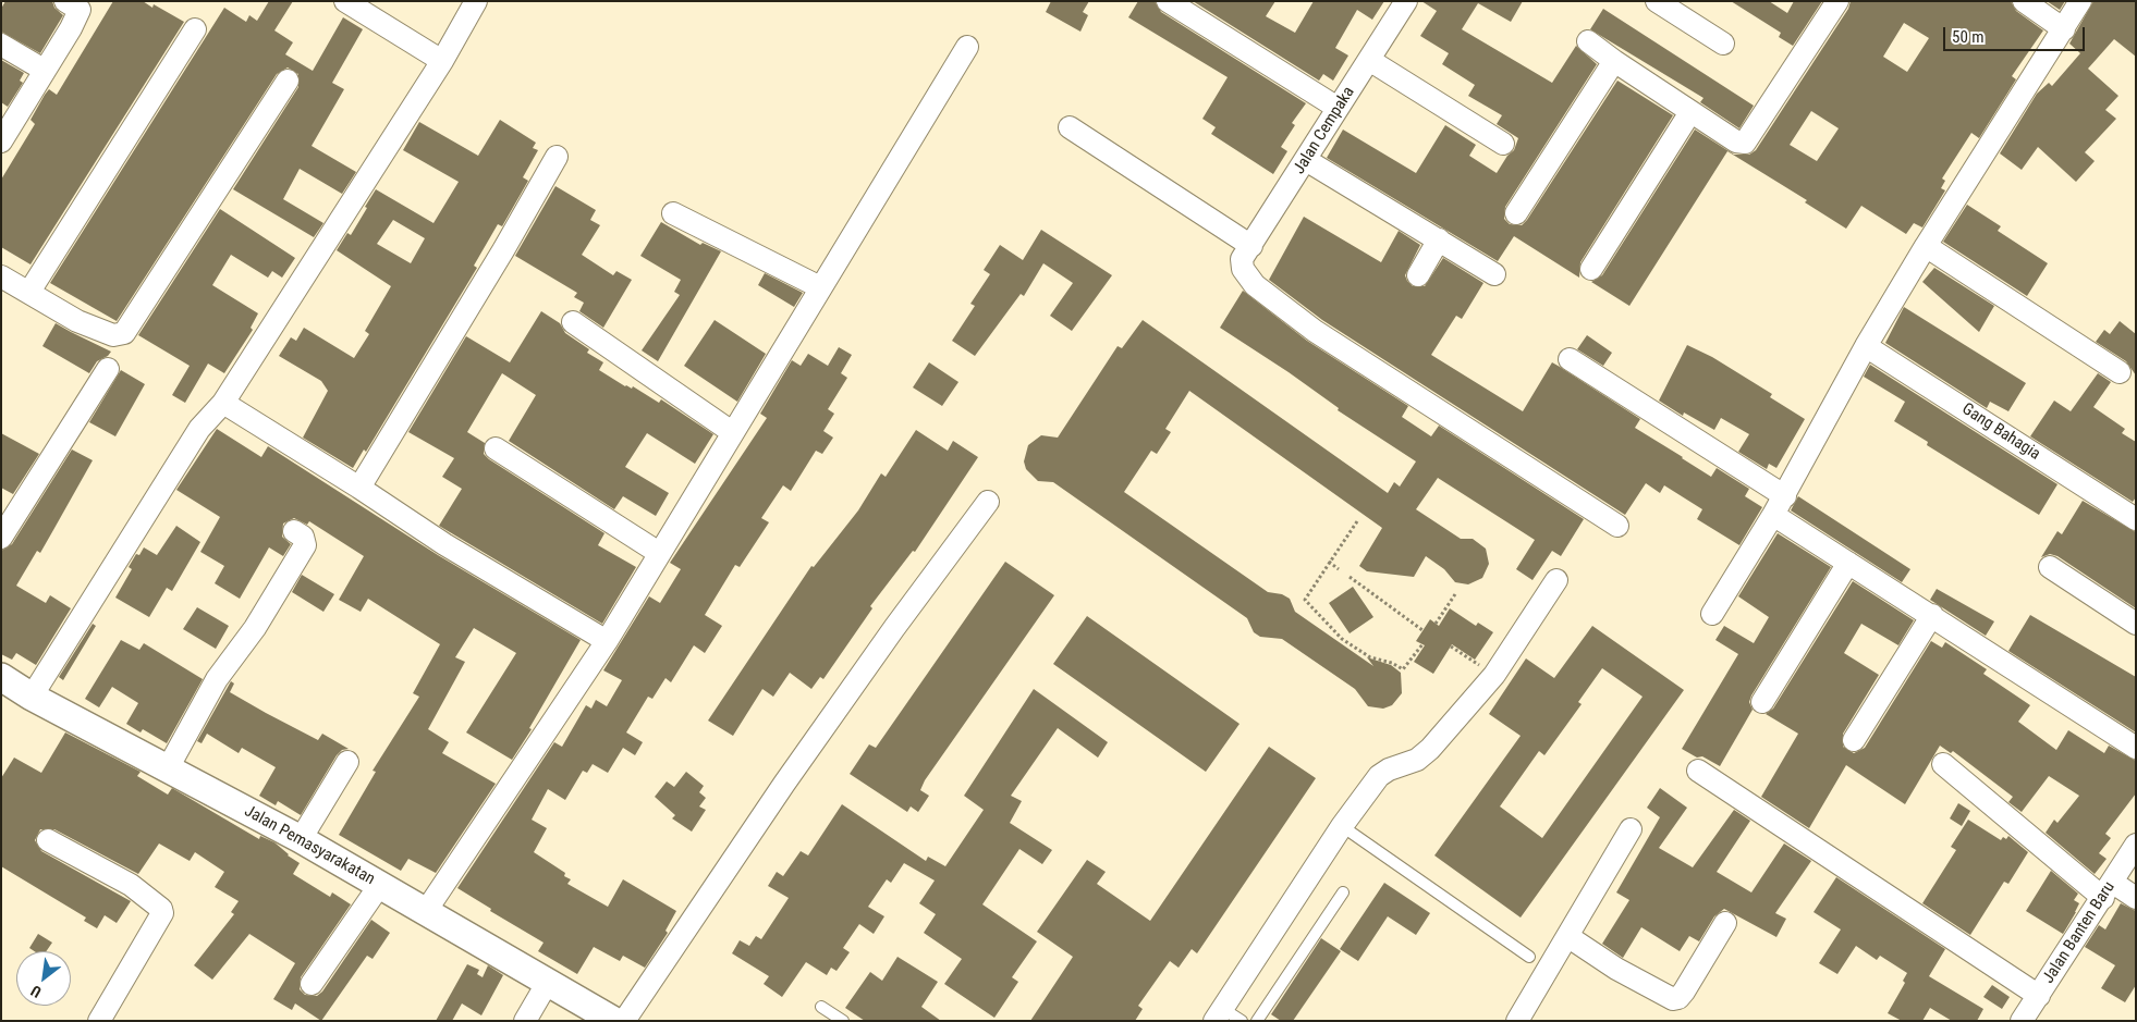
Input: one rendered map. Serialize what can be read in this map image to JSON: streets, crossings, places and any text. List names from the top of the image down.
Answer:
{
  "streets": {
    "street": [
      "Jalan Cempaka",
      "Gang Bahagia",
      "Jalan Pemasyarakatan",
      "Jalan Banten Baru"
    ]
  },
  "scale_bar": "50 m",
  "north": "bottom left"
}
